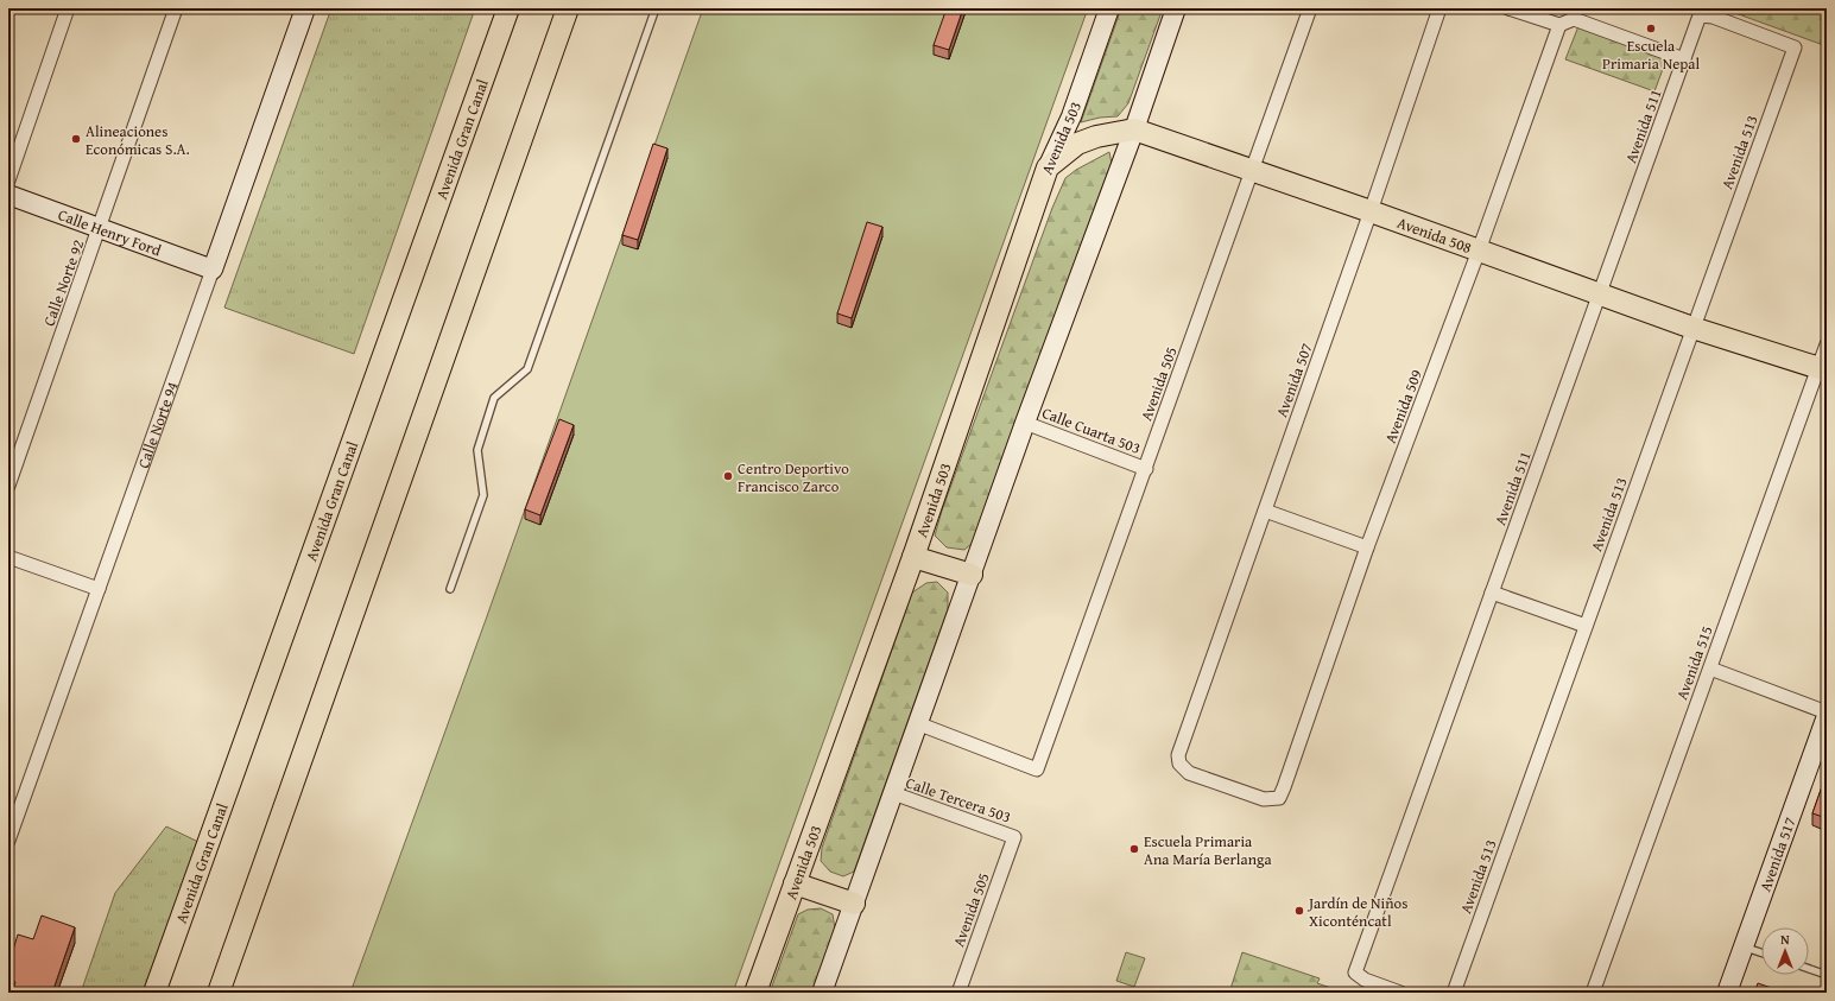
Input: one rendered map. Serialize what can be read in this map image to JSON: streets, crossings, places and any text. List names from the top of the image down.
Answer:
{
  "streets": {
    "main road": ["Avenida 503", "Avenida Gran Canal", "Avenida 508"],
    "street": [
      "Avenida 511",
      "Avenida 513",
      "Calle Henry Ford",
      "Calle Norte 92",
      "Avenida 507",
      "Avenida 505",
      "Avenida 509",
      "Calle Norte 94",
      "Calle Cuarta 503",
      "Avenida 515",
      "Calle Tercera 503",
      "Avenida 517"
    ]
  },
  "crossings": [
    ["Avenida 511", "Avenida 513"],
    ["Avenida 511", "Avenida 508"],
    ["Avenida 503", "Avenida 508"],
    ["Avenida 513", "Avenida 508"],
    ["Calle Henry Ford", "Calle Norte 92"],
    ["Calle Henry Ford", "Calle Norte 94"],
    ["Avenida 508", "Avenida 507"],
    ["Avenida 508", "Avenida 505"],
    ["Avenida 508", "Avenida 509"],
    ["Avenida 508", "Avenida 515"],
    ["Avenida 507", "Avenida 509"],
    ["Avenida 505", "Calle Cuarta 503"],
    ["Avenida 505", "Calle Tercera 503"]
  ],
  "places": [
    "Escuela Primaria Nepal",
    "Alineaciones Económicas S.A.",
    "Centro Deportivo Francisco Zarco",
    "Escuela Primaria Ana María Berlanga",
    "Jardín de Niños Xiconténcatl"
  ],
  "north": "top"
}
